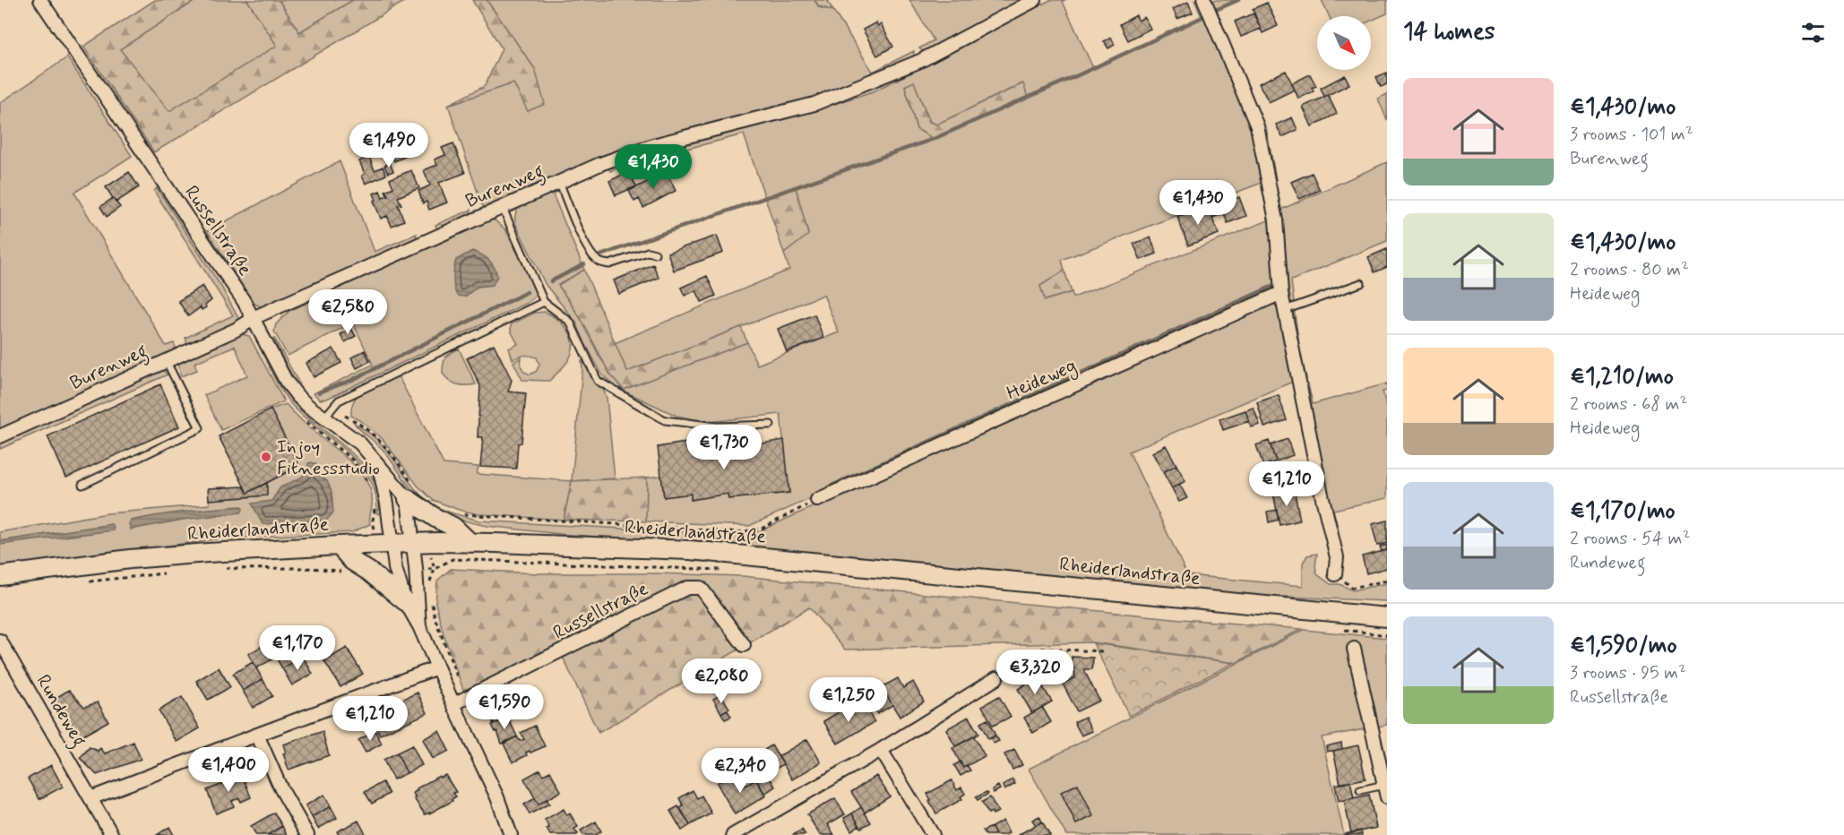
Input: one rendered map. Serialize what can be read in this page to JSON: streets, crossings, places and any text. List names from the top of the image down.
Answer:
{
  "streets": {
    "main road": ["Rheiderlandstraße"],
    "street": [
      "Burenweg",
      "Russellstraße",
      "Heideweg",
      "Rundeweg"
    ]
  },
  "crossings": [
    ["Burenweg", "Russellstraße"],
    ["Russellstraße", "Rheiderlandstraße"]
  ],
  "places": ["Injoy Fitnessstudio"],
  "north": "bottom right",
  "page": {
    "heading": "14 homes",
    "list": [
      {
        "name": "€1,430/mo",
        "note": "3 rooms · 101 m² · Burenweg"
      },
      {
        "name": "€1,430/mo",
        "note": "2 rooms · 80 m² · Heideweg"
      },
      {
        "name": "€1,210/mo",
        "note": "2 rooms · 68 m² · Heideweg"
      },
      {
        "name": "€1,170/mo",
        "note": "2 rooms · 54 m² · Rundeweg"
      },
      {
        "name": "€1,590/mo",
        "note": "3 rooms · 95 m² · Russellstraße"
      }
    ],
    "price": [
      "€1,490",
      "€1,430",
      "€1,430",
      "€2,580",
      "€1,730",
      "€1,210",
      "€1,170",
      "€3,320",
      "€2,080",
      "€1,250",
      "€1,590",
      "€1,210",
      "€1,400",
      "€2,340"
    ]
  }
}
